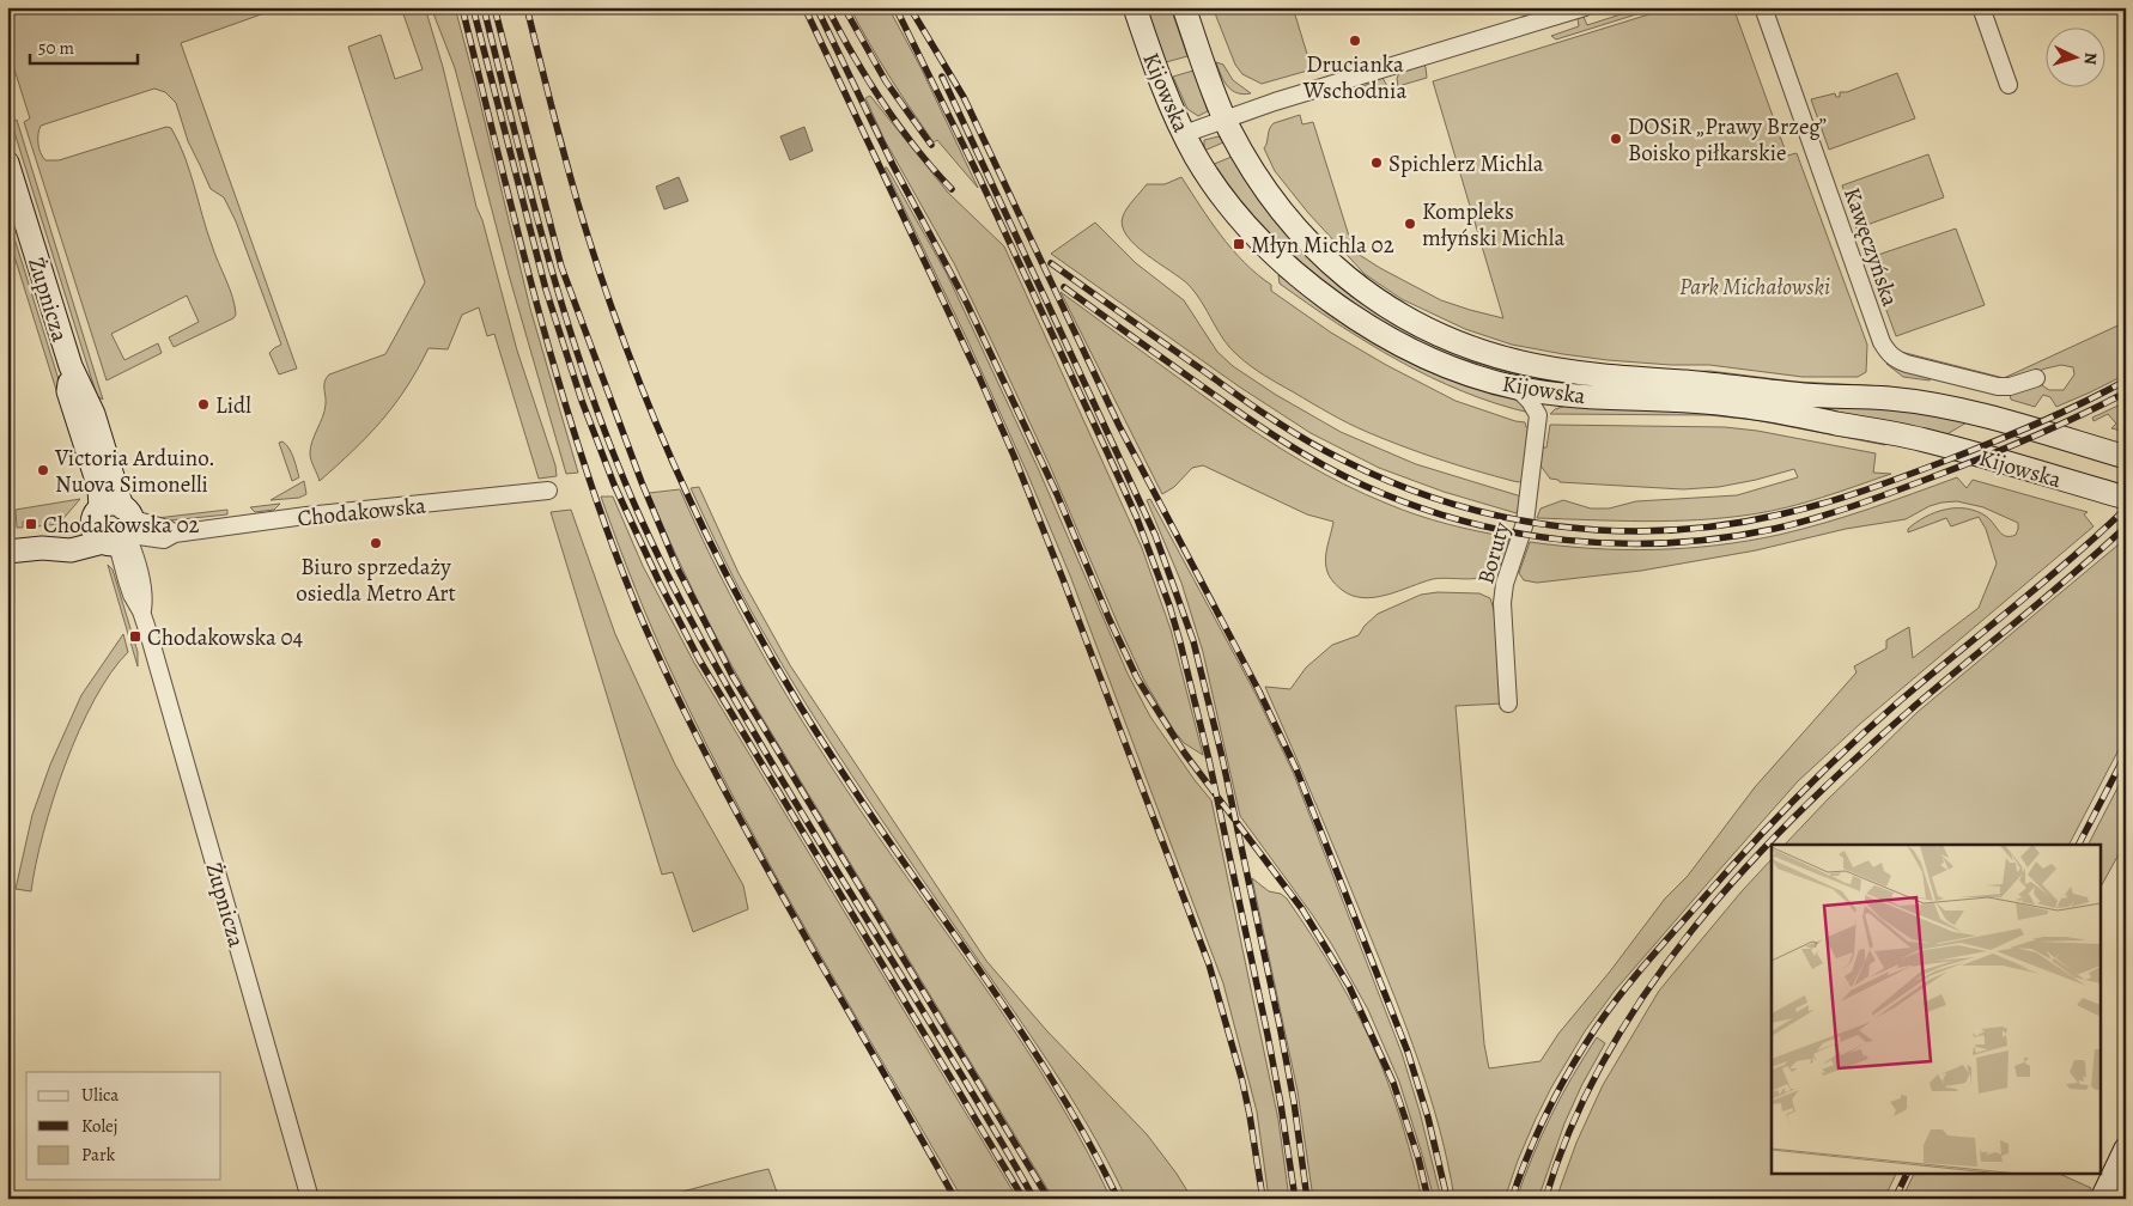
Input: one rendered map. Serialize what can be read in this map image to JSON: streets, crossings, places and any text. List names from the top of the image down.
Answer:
{
  "streets": {
    "street": [
      "Kijowska",
      "Kawęczyńska",
      "Żupnicza",
      "Chodakowska",
      "Boruty"
    ]
  },
  "crossings": [
    ["Żupnicza", "Chodakowska"]
  ],
  "parks": ["Park Michałowski"],
  "places": {
    "other": [
      "Drucianka Wschodnia",
      "DOSiR „Prawy Brzeg” Boisko piłkarskie",
      "Spichlerz Michla",
      "Kompleks młyński Michla",
      "Lidl",
      "Victoria Arduino. Nuova Simonelli",
      "Biuro sprzedaży osiedla Metro Art"
    ],
    "transit": ["Młyn Michla 02", "Chodakowska 02", "Chodakowska 04"]
  },
  "legend": ["Ulica", "Kolej", "Park"],
  "scale_bar": "50 m",
  "north": "right"
}
